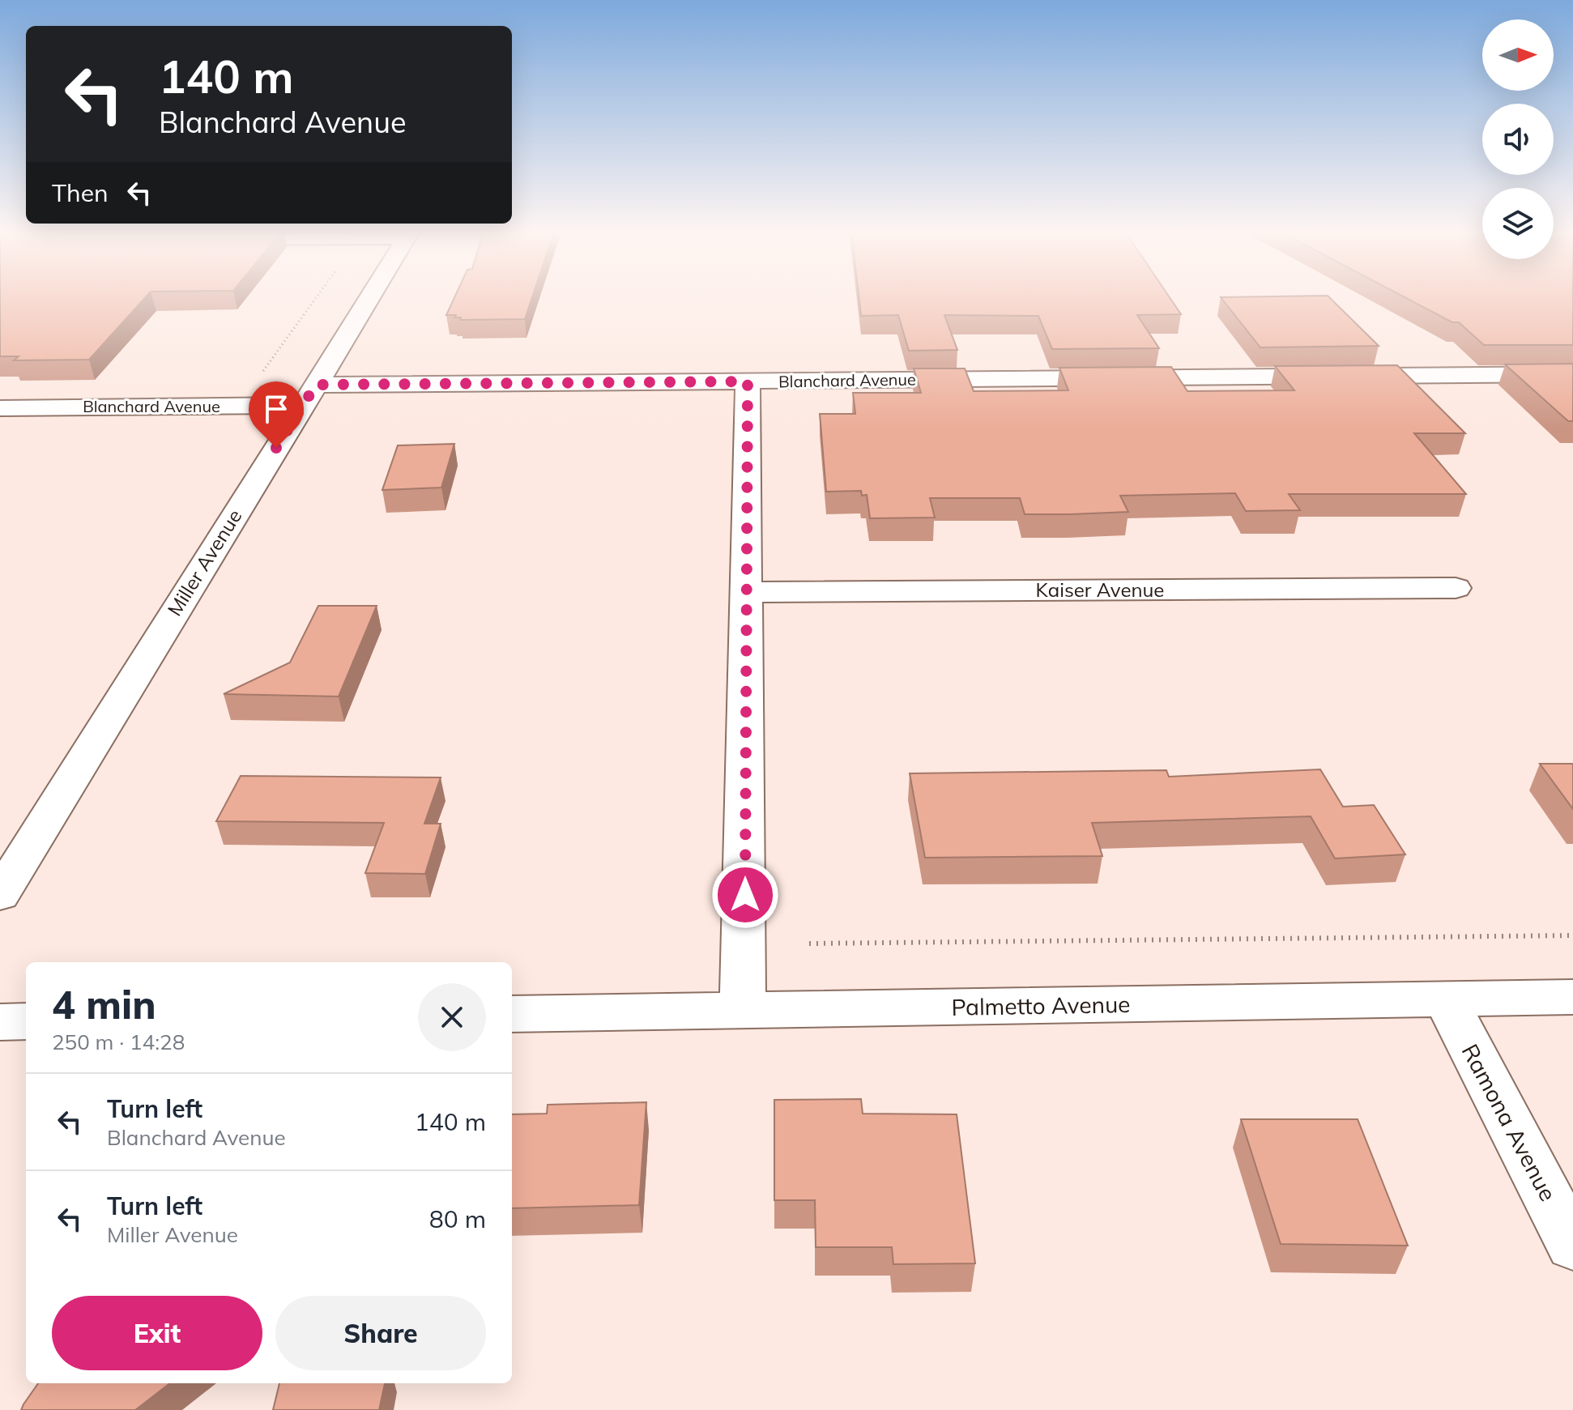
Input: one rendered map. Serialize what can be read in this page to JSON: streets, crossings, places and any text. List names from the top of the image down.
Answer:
{
  "streets": {
    "street": [
      "Blanchard Avenue",
      "Miller Avenue",
      "Kaiser Avenue",
      "Palmetto Avenue",
      "Ramona Avenue"
    ]
  },
  "crossings": [
    ["Blanchard Avenue", "Miller Avenue"],
    ["Palmetto Avenue", "Ramona Avenue"]
  ],
  "north": "right",
  "page": {
    "turn": ["140 m", "Blanchard Avenue"],
    "then": "Then",
    "heading": ["4 min", "250 m · 14:28"],
    "list": [
      {
        "name": "Turn left",
        "note": "Blanchard Avenue",
        "value": "140 m"
      },
      {
        "name": "Turn left",
        "note": "Miller Avenue",
        "value": "80 m"
      }
    ],
    "buttons": ["Exit", "Share"]
  }
}
